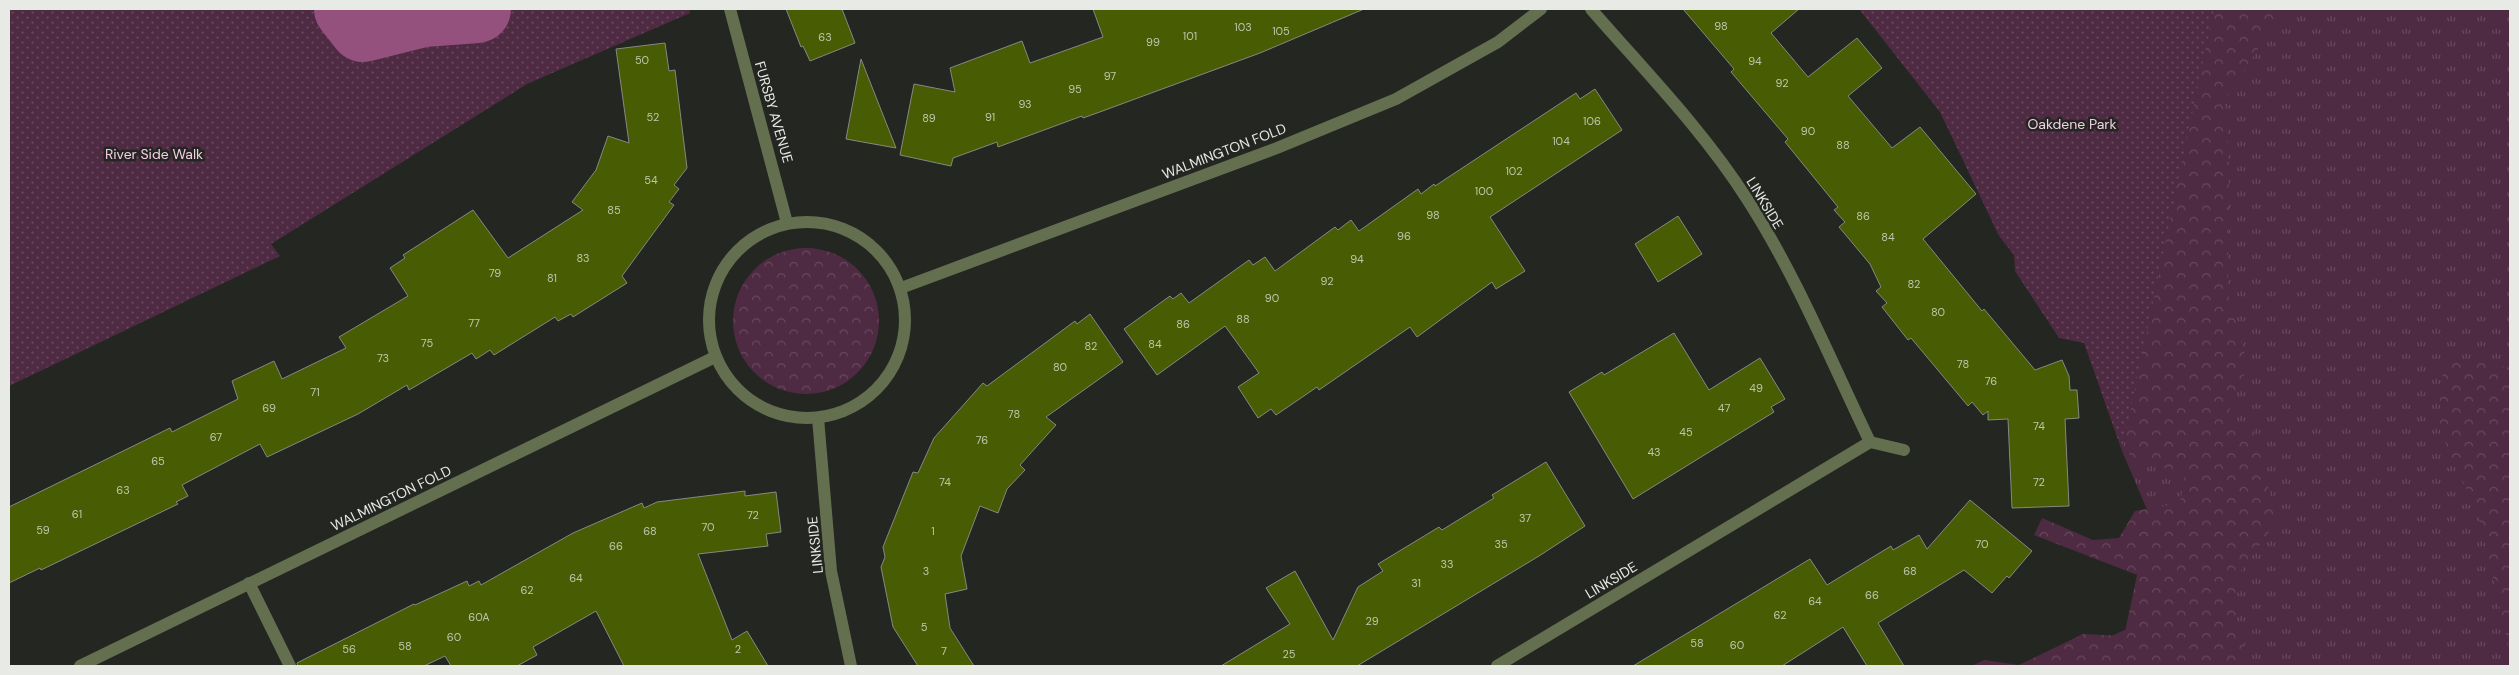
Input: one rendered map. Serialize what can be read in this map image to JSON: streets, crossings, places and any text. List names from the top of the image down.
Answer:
{
  "streets": {
    "street": ["FURSBY AVENUE", "WALMINGTON FOLD", "LINKSIDE"]
  },
  "parks": ["Oakdene Park", "River Side Walk"],
  "house_numbers": [
    "98",
    "103",
    "105",
    "101",
    "63",
    "99",
    "50",
    "94",
    "97",
    "92",
    "95",
    "93",
    "52",
    "91",
    "89",
    "106",
    "90",
    "104",
    "88",
    "102",
    "54",
    "100",
    "85",
    "98",
    "86",
    "96",
    "84",
    "83",
    "94",
    "79",
    "81",
    "92",
    "82",
    "90",
    "80",
    "88",
    "77",
    "86",
    "75",
    "84",
    "82",
    "73",
    "78",
    "80",
    "76",
    "49",
    "71",
    "69",
    "47",
    "78",
    "74",
    "45",
    "67",
    "76",
    "43",
    "65",
    "74",
    "72",
    "63",
    "61",
    "72",
    "37",
    "70",
    "59",
    "68",
    "1",
    "35",
    "70",
    "66",
    "33",
    "3",
    "68",
    "64",
    "31",
    "62",
    "66",
    "64",
    "62",
    "60A",
    "29",
    "5",
    "60",
    "58",
    "60",
    "58",
    "56",
    "2",
    "7",
    "25"
  ]
}
